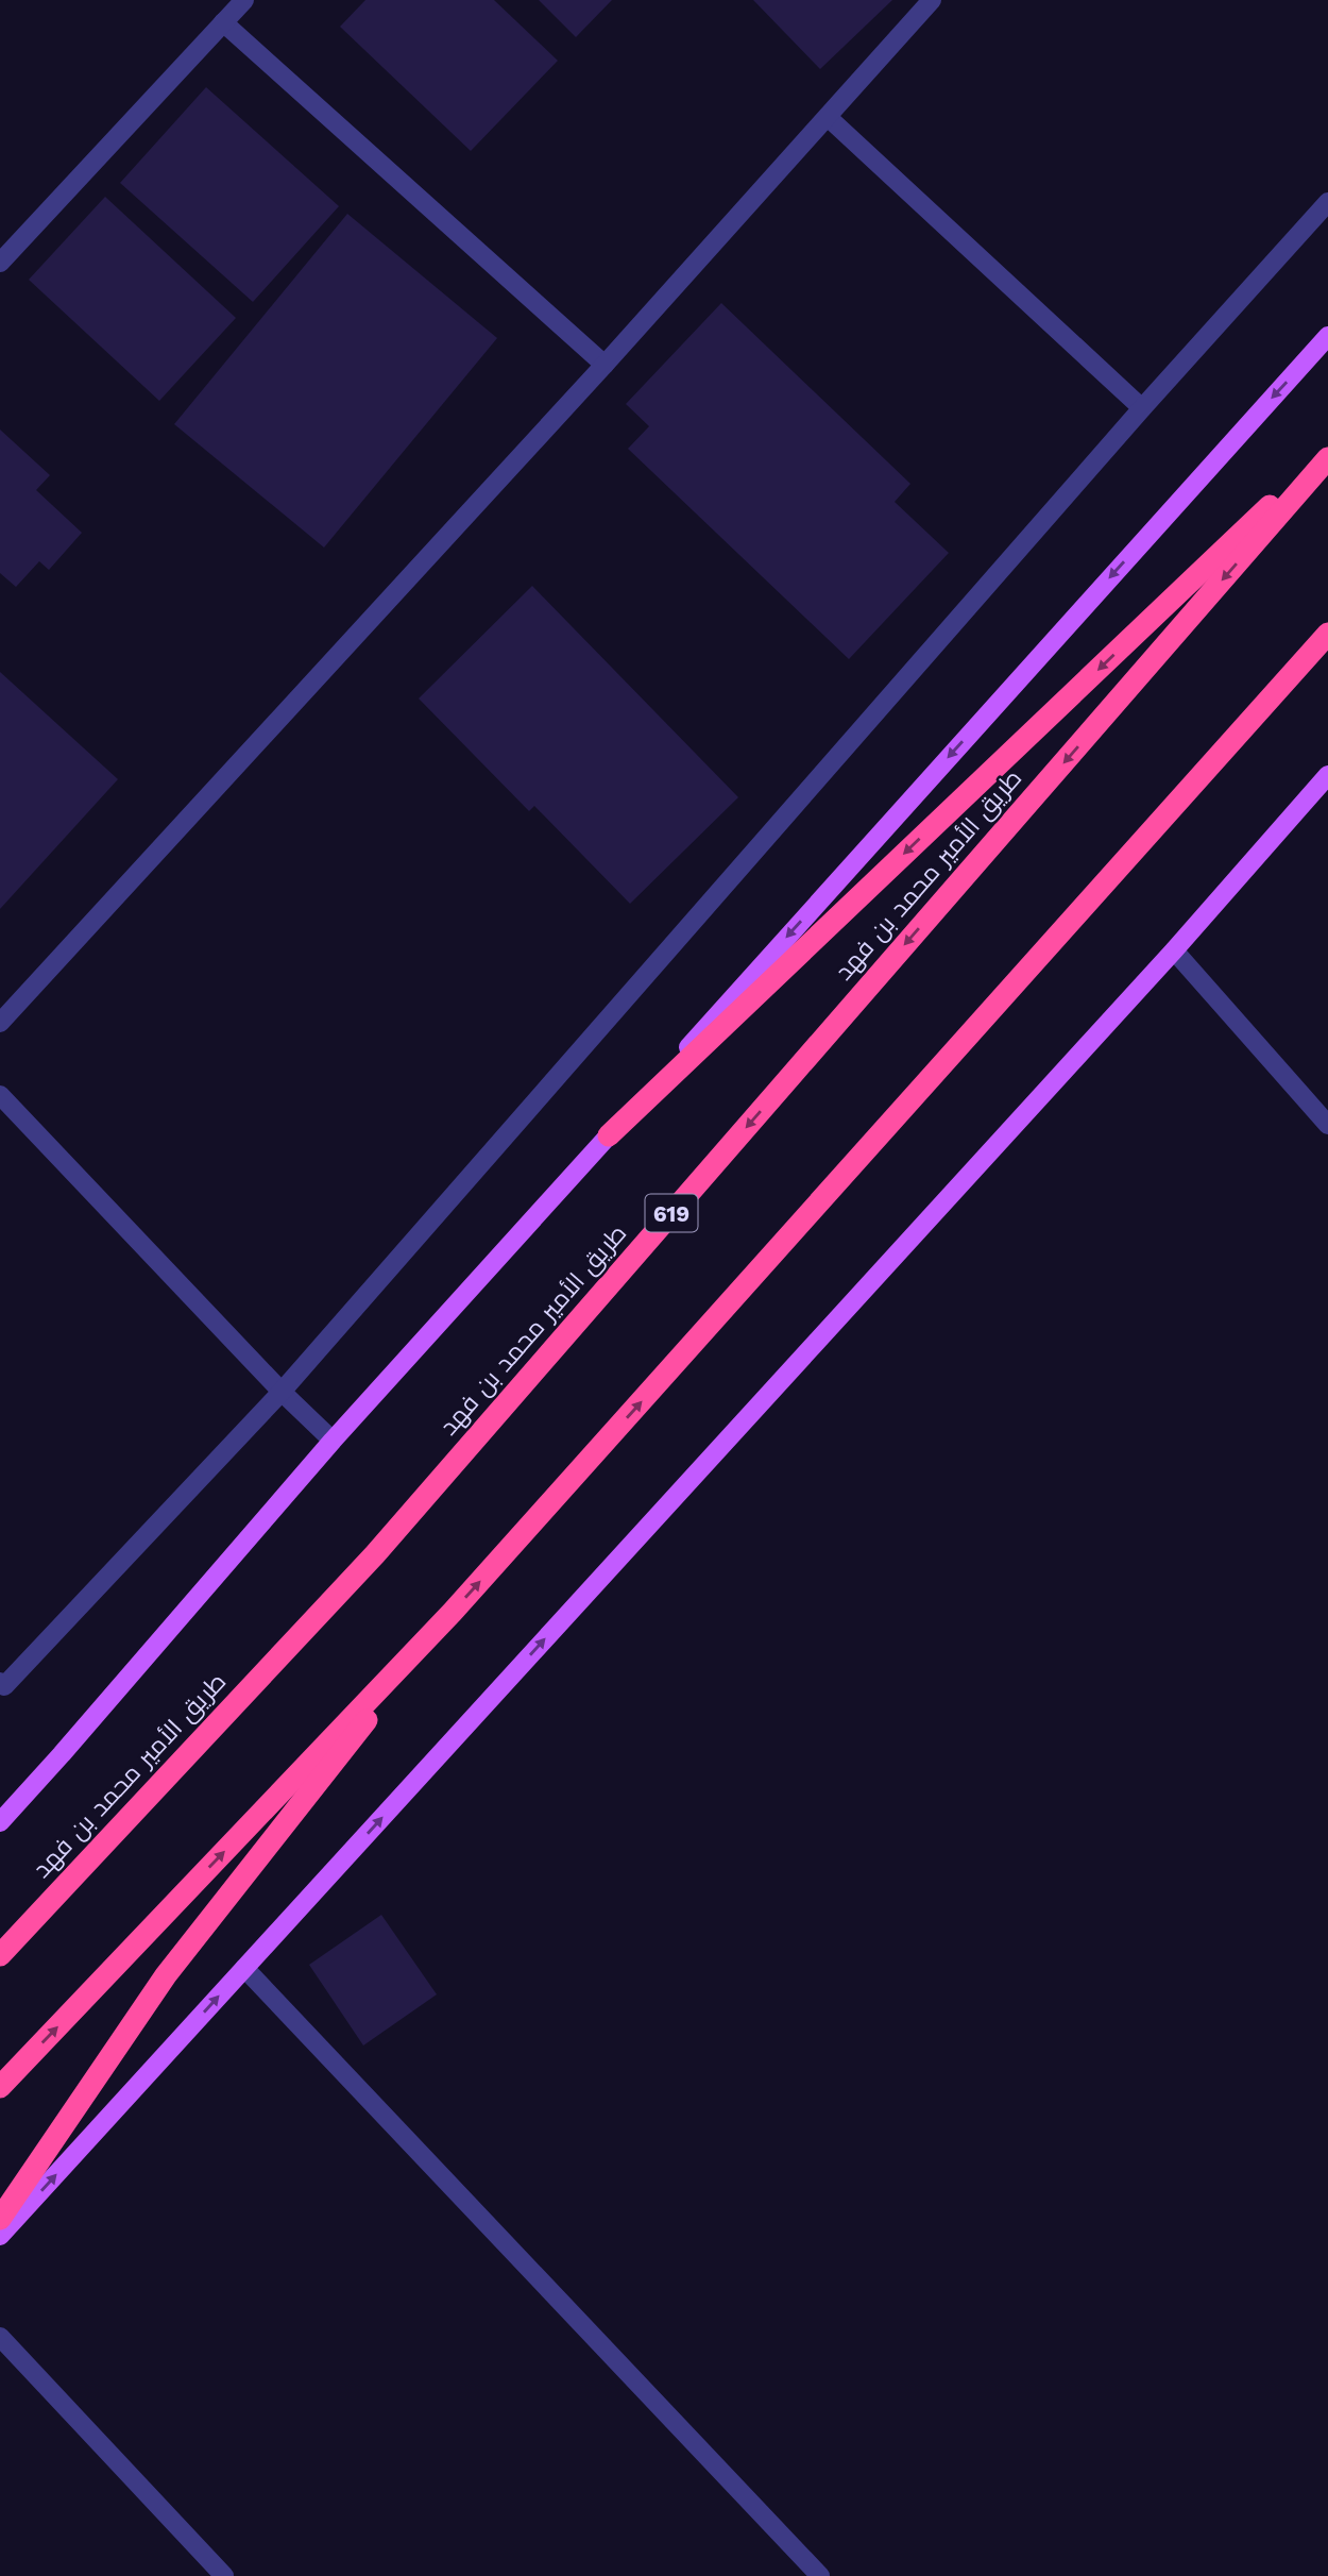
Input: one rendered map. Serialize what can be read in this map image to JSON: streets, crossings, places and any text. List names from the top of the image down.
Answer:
{
  "streets": {
    "highway": ["طريق الأمير محمد بن فهد", "619"]
  }
}
